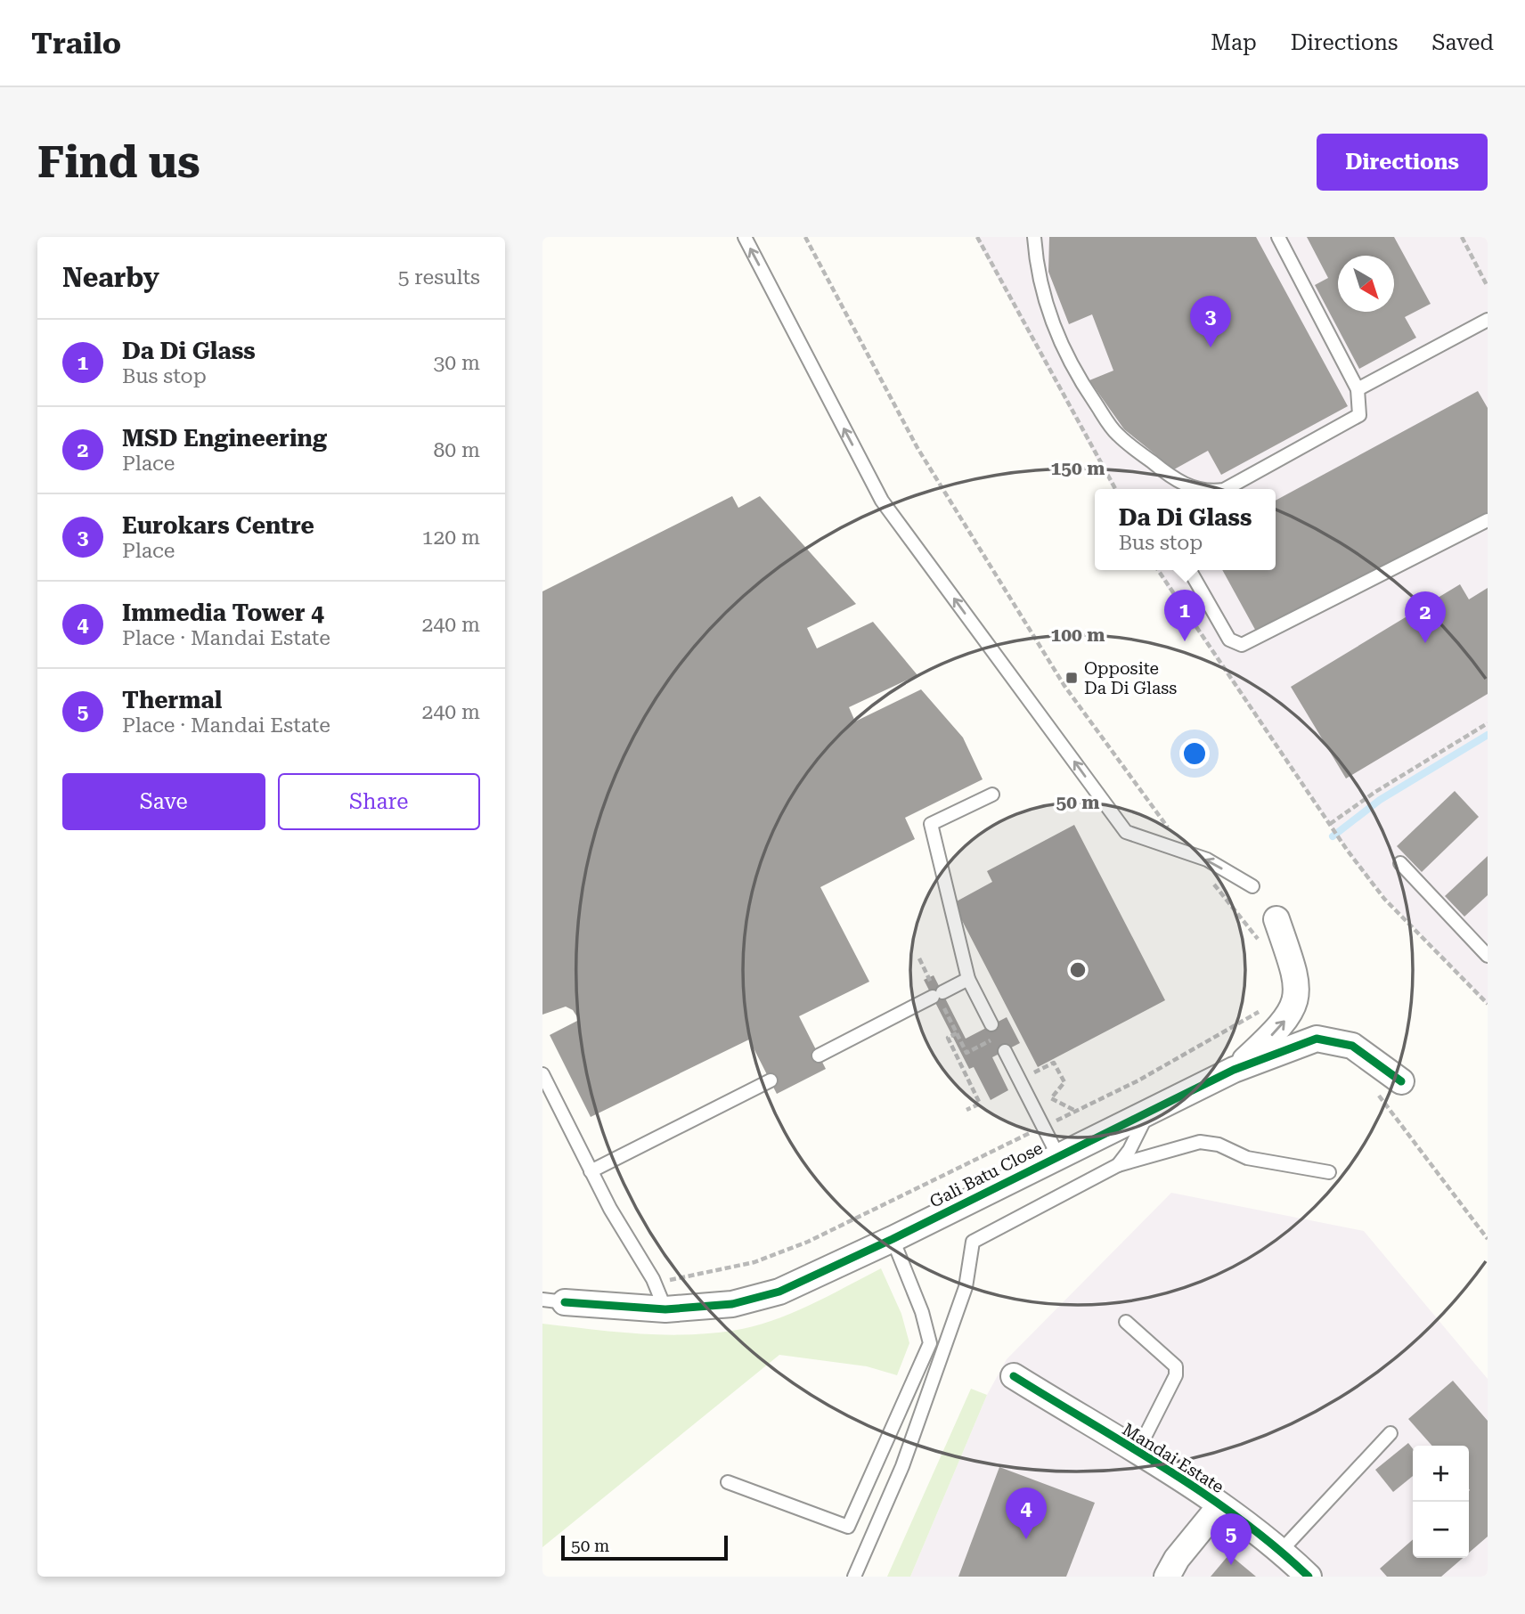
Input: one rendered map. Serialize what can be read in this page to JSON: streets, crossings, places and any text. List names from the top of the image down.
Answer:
{
  "streets": {
    "street": ["Gali Batu Close", "Mandai Estate"]
  },
  "places": {
    "transit": ["Opposite Da Di Glass"]
  },
  "scale_bar": "50 m",
  "north": "bottom right",
  "page": {
    "header": "Trailo",
    "nav": ["Map", "Directions", "Saved"],
    "buttons": [
      "Directions",
      ["Save", "Share"]
    ],
    "title": "Find us",
    "heading": ["Nearby", "5 results"],
    "pins": [
      "3",
      "1",
      "2",
      "4",
      "5"
    ],
    "list": [
      {
        "mark": "1",
        "name": "Da Di Glass",
        "note": "Bus stop",
        "value": "30 m"
      },
      {
        "mark": "2",
        "name": "MSD Engineering",
        "note": "Place",
        "value": "80 m"
      },
      {
        "mark": "3",
        "name": "Eurokars Centre",
        "note": "Place",
        "value": "120 m"
      },
      {
        "mark": "4",
        "name": "Immedia Tower 4",
        "note": "Place · Mandai Estate",
        "value": "240 m"
      },
      {
        "mark": "5",
        "name": "Thermal",
        "note": "Place · Mandai Estate",
        "value": "240 m"
      }
    ],
    "popup": ["Da Di Glass", "Bus stop"],
    "map_buttons": ["+", "−"],
    "scale": "50 m"
  },
  "rings": ["150 m", "100 m", "50 m"]
}
